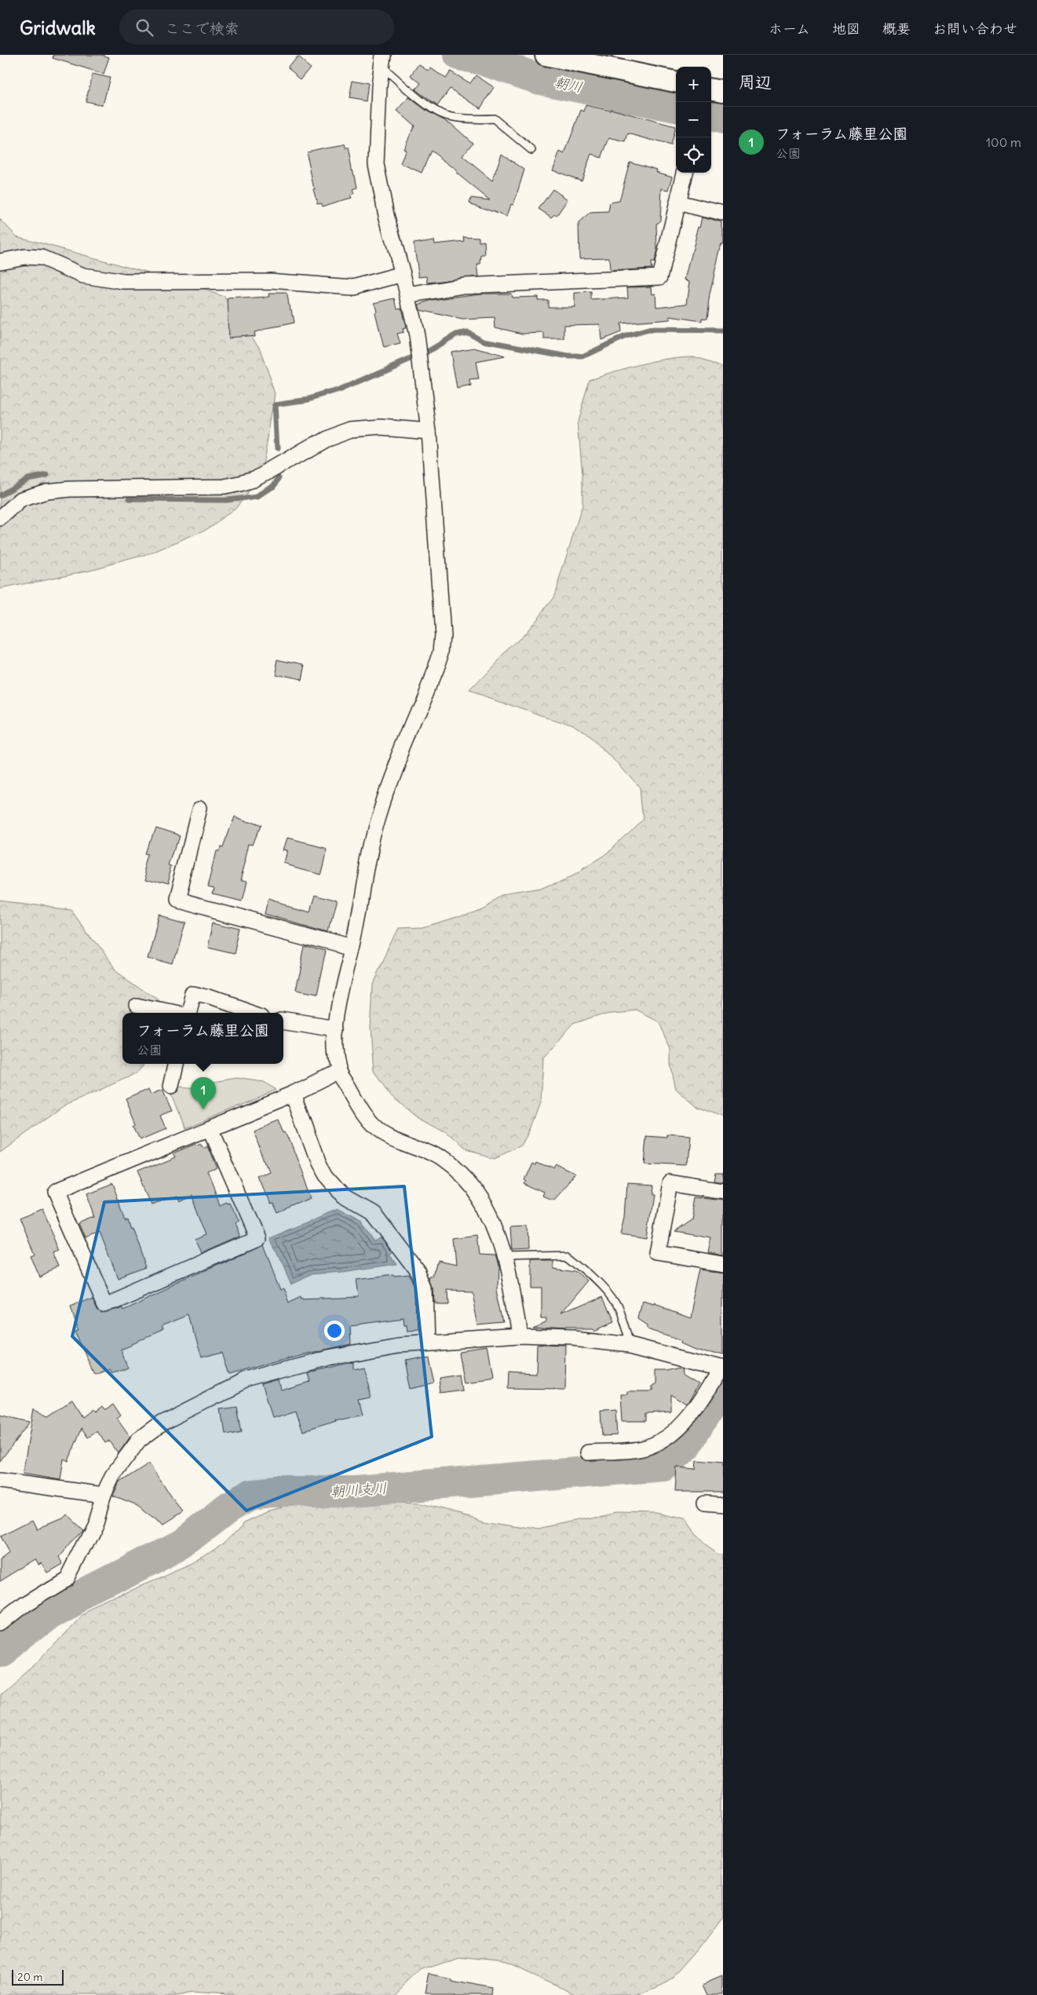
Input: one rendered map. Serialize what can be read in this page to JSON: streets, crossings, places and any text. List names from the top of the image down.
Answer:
{
  "water": ["朝川", "朝川支川"],
  "scale_bar": "20 m",
  "page": {
    "header": "Gridwalk",
    "search": "ここで検索",
    "nav": [
      "ホーム",
      "地図",
      "概要",
      "お問い合わせ"
    ],
    "heading": "周辺",
    "map_buttons": ["+", "−"],
    "list": [
      {
        "mark": "1",
        "name": "フォーラム藤里公園",
        "note": "公園",
        "value": "100 m"
      }
    ],
    "popup": ["フォーラム藤里公園", "公園"],
    "pins": "1",
    "scale": "20 m"
  }
}
